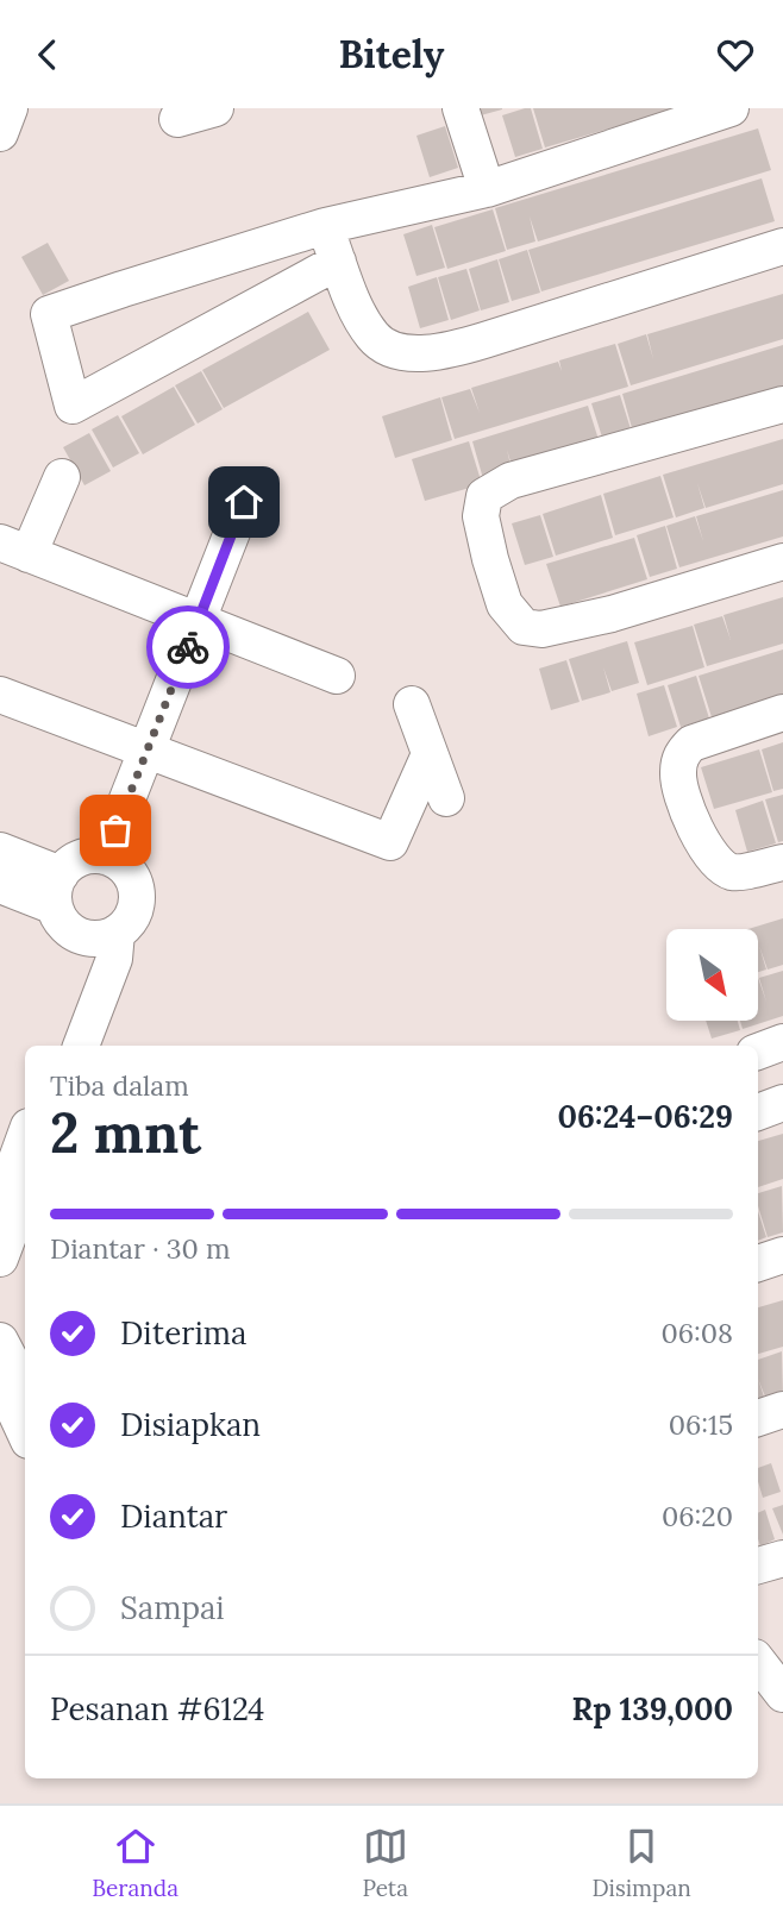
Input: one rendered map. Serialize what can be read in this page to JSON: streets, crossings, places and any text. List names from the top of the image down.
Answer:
{
  "north": "bottom right",
  "page": {
    "header": "Bitely",
    "heading": ["2 mnt", "Tiba dalam", "06:24–06:29"],
    "panel": ["Pesanan #6124", "Rp 139,000"],
    "bar": "Diantar · 30 m",
    "list": [
      ["Diterima", "06:08"],
      ["Disiapkan", "06:15"],
      ["Diantar", "06:20"],
      "Sampai"
    ],
    "tabs": ["Beranda", "Peta", "Disimpan"]
  }
}
